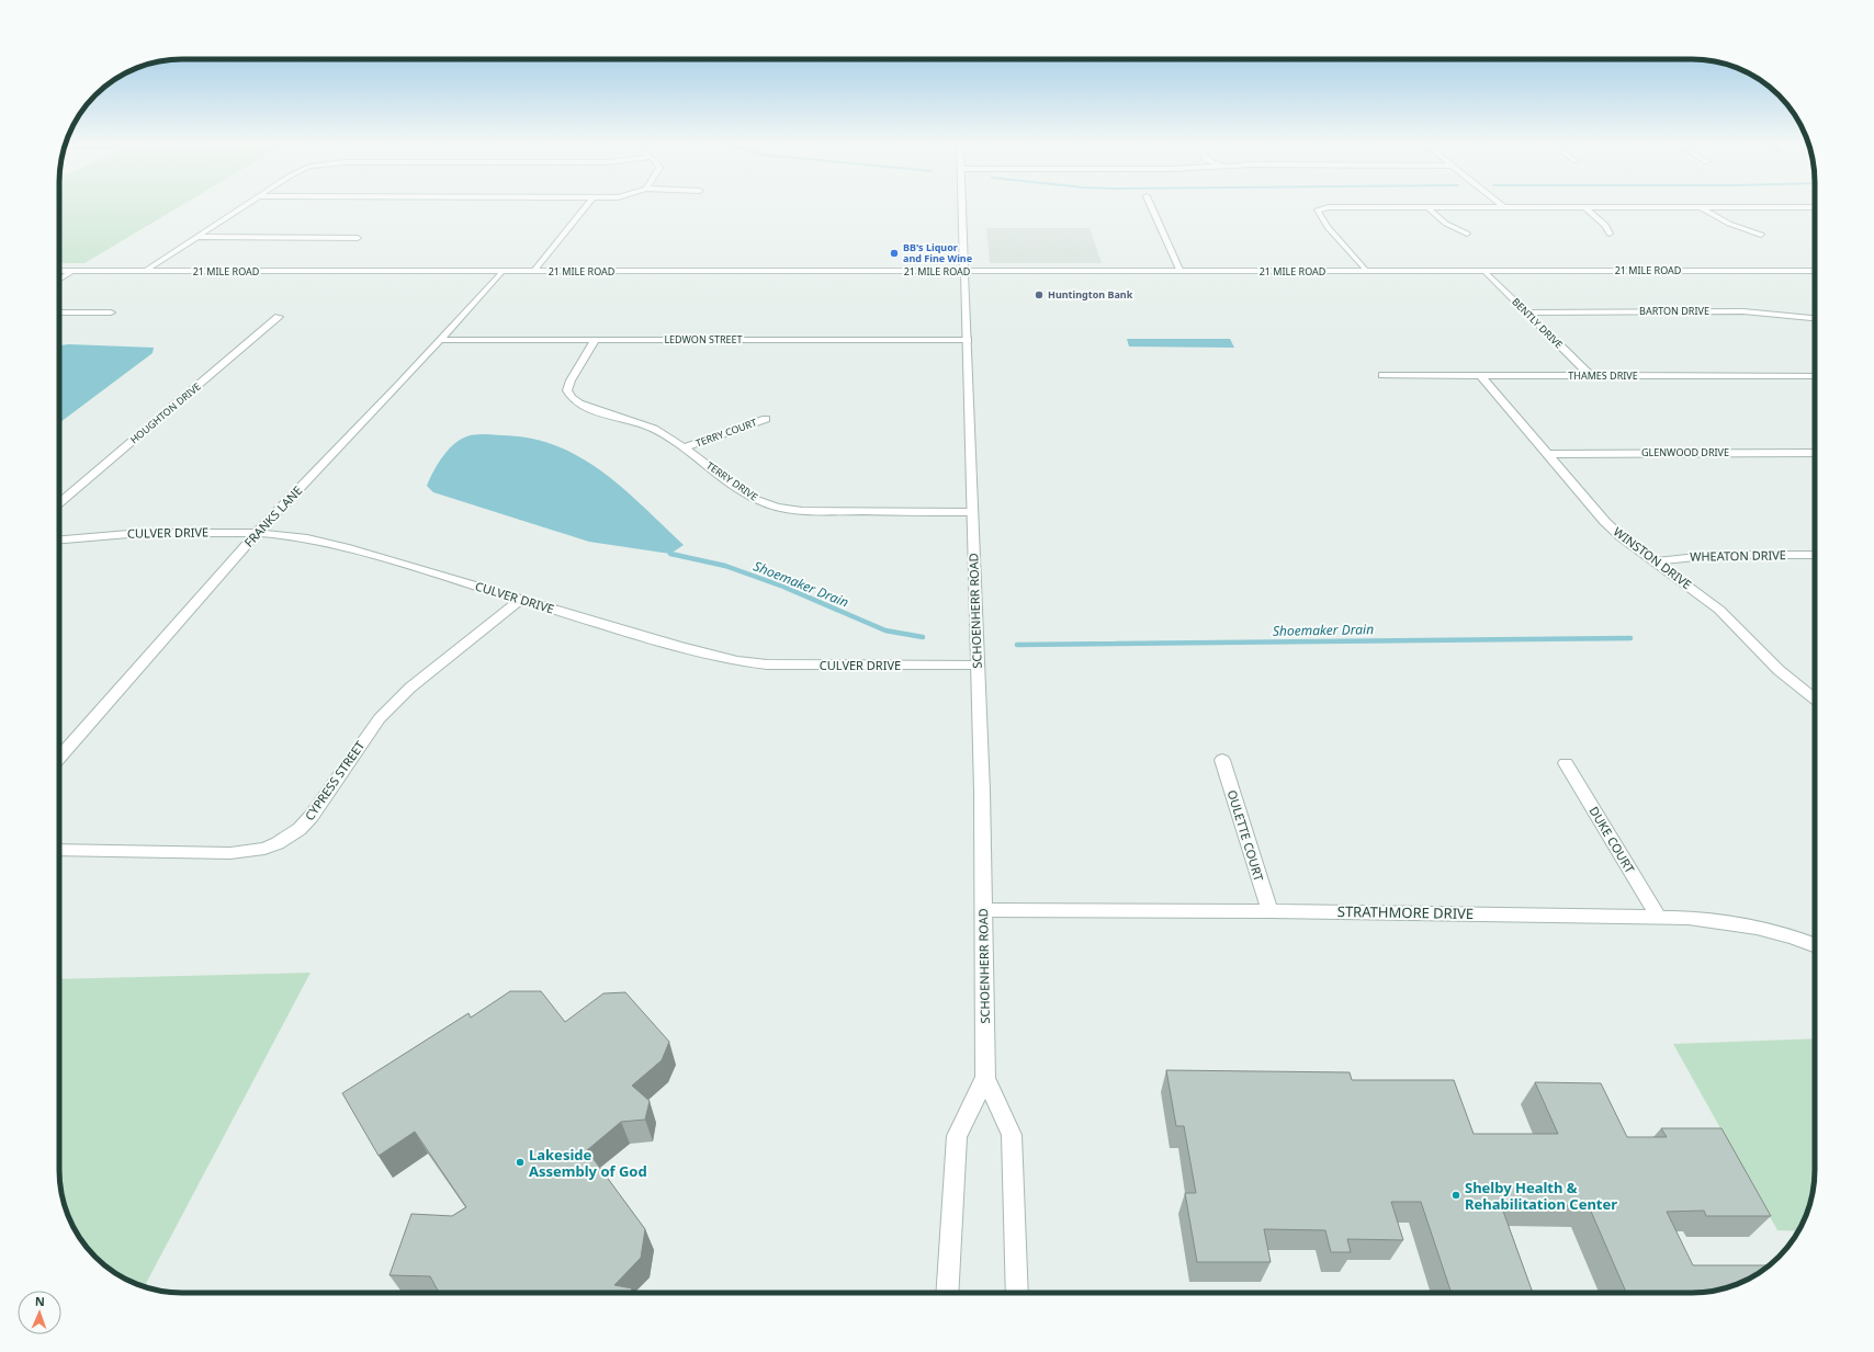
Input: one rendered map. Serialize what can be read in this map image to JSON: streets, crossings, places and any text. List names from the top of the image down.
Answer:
{
  "streets": {
    "street": [
      "21 MILE ROAD",
      "BARTON DRIVE",
      "BENTLY DRIVE",
      "LEDWON STREET",
      "THAMES DRIVE",
      "HOUGHTON DRIVE",
      "TERRY COURT",
      "GLENWOOD DRIVE",
      "TERRY DRIVE",
      "FRANKS LANE",
      "CULVER DRIVE",
      "WHEATON DRIVE",
      "WINSTON DRIVE",
      "SCHOENHERR ROAD",
      "CYPRESS STREET",
      "OULETTE COURT",
      "DUKE COURT",
      "STRATHMORE DRIVE"
    ]
  },
  "crossings": [
    ["21 MILE ROAD", "BENTLY DRIVE"],
    ["21 MILE ROAD", "FRANKS LANE"],
    ["21 MILE ROAD", "SCHOENHERR ROAD"],
    ["BARTON DRIVE", "BENTLY DRIVE"],
    ["BENTLY DRIVE", "THAMES DRIVE"],
    ["LEDWON STREET", "TERRY DRIVE"],
    ["LEDWON STREET", "FRANKS LANE"],
    ["LEDWON STREET", "SCHOENHERR ROAD"],
    ["THAMES DRIVE", "WINSTON DRIVE"],
    ["TERRY COURT", "TERRY DRIVE"],
    ["GLENWOOD DRIVE", "WINSTON DRIVE"],
    ["TERRY DRIVE", "SCHOENHERR ROAD"],
    ["FRANKS LANE", "CULVER DRIVE"],
    ["CULVER DRIVE", "SCHOENHERR ROAD"],
    ["CULVER DRIVE", "CYPRESS STREET"],
    ["WHEATON DRIVE", "WINSTON DRIVE"],
    ["SCHOENHERR ROAD", "STRATHMORE DRIVE"],
    ["OULETTE COURT", "STRATHMORE DRIVE"],
    ["DUKE COURT", "STRATHMORE DRIVE"]
  ],
  "water": ["Shoemaker Drain"],
  "places": [
    "BB's Liquor and Fine Wine",
    "Huntington Bank",
    "Lakeside Assembly of God",
    "Shelby Health & Rehabilitation Center"
  ],
  "north": "top"
}
